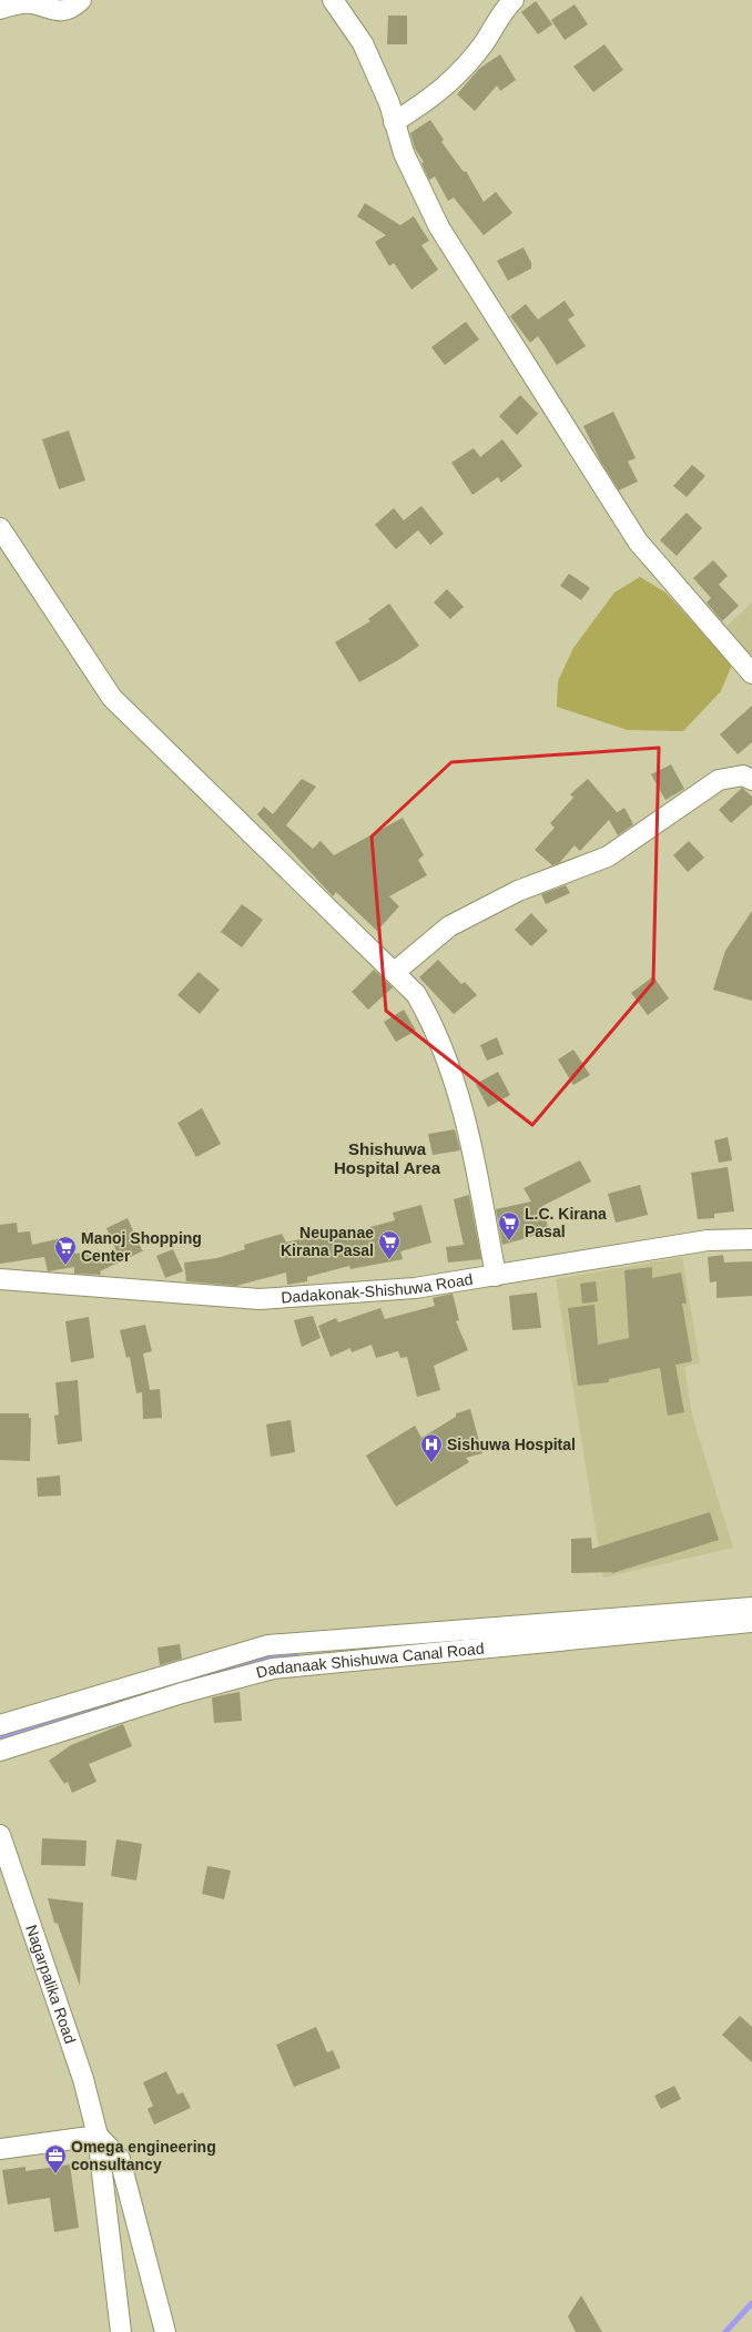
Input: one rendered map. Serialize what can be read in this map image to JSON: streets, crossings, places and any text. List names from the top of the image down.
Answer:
{
  "streets": {
    "street": ["Dadakonak-Shishuwa Road", "Dadanaak Shishuwa Canal Road", "Nagarpalika Road"]
  },
  "districts": ["Shishuwa Hospital Area"],
  "places": {
    "supermarket": ["L.C. Kirana Pasal", "Neupanae Kirana Pasal", "Manoj Shopping Center"],
    "hospital": ["Sishuwa Hospital"],
    "office": ["Omega engineering consultancy"]
  }
}
